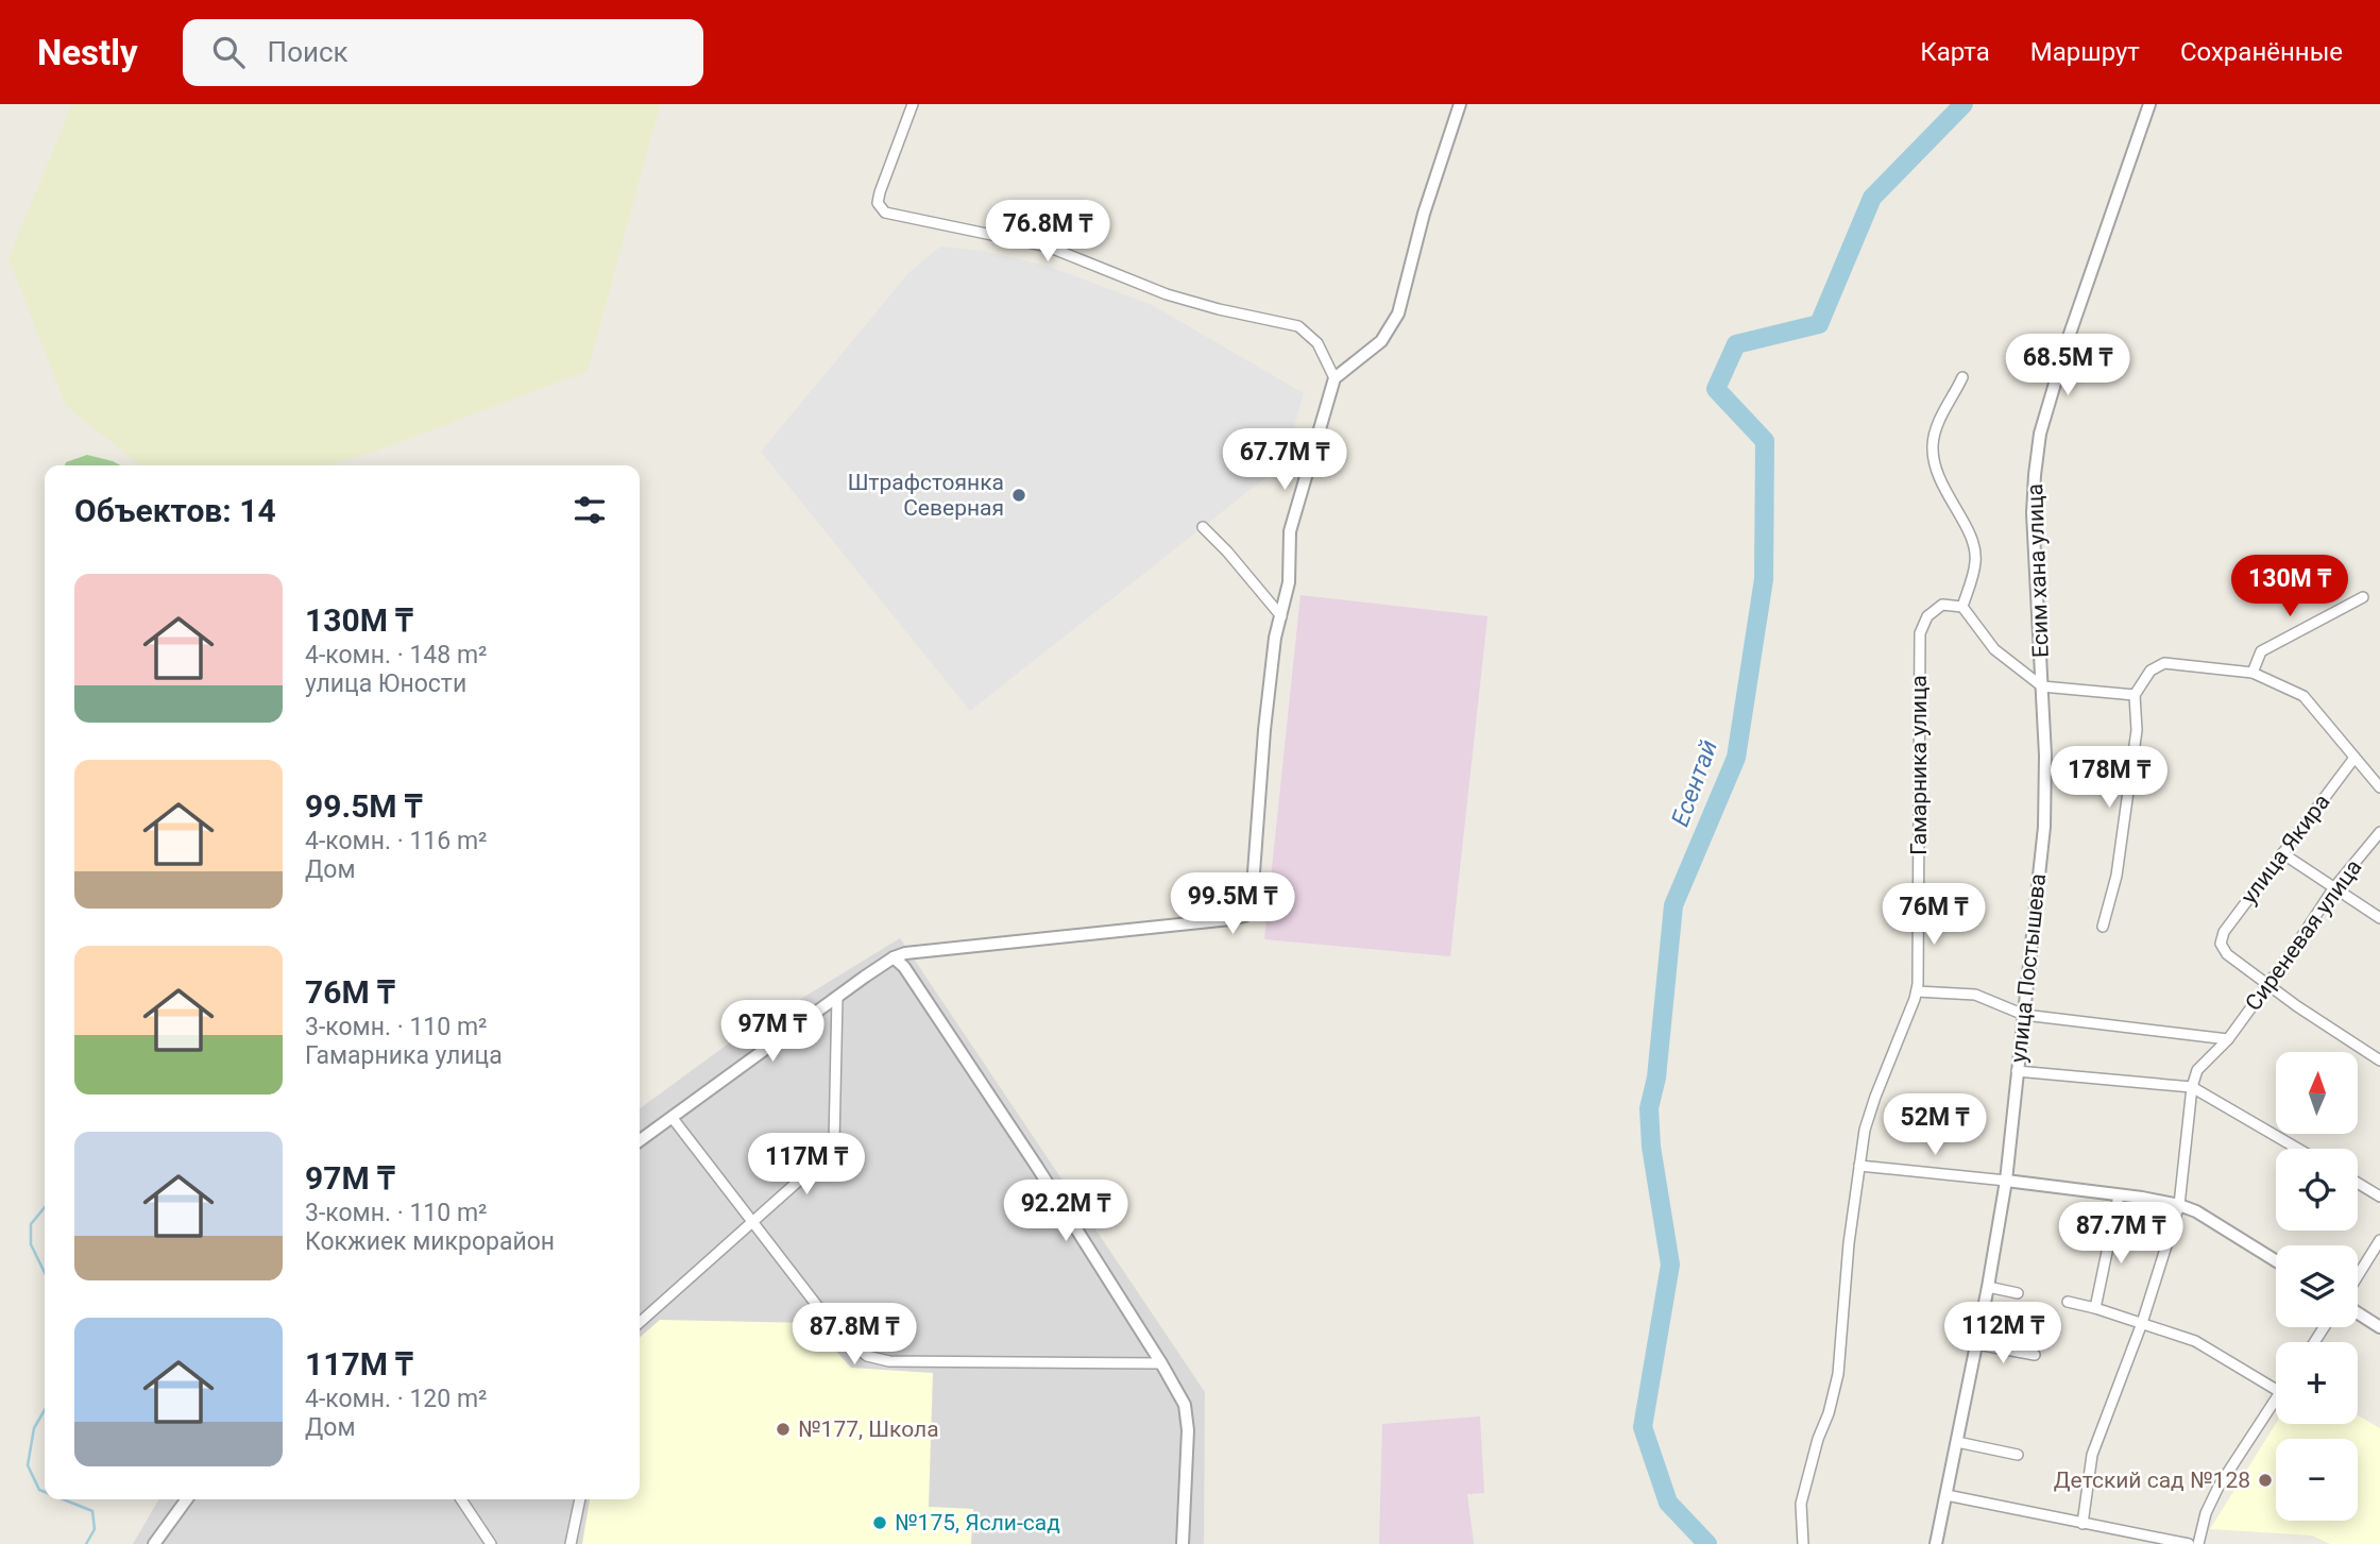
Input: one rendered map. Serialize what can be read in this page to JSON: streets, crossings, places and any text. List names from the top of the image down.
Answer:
{
  "streets": {
    "street": [
      "Есим хана улица",
      "Гамарника улица",
      "улица Якира",
      "Сиреневая улица",
      "улица Постышева"
    ]
  },
  "crossings": [
    ["Есим хана улица", "улица Постышева"],
    ["улица Якира", "Сиреневая улица"]
  ],
  "water": ["Есентай"],
  "places": [
    "Штрафстоянка Северная",
    "№177, Школа",
    "Детский сад №128",
    "№175, Ясли-сад"
  ],
  "north": "top",
  "page": {
    "header": "Nestly",
    "search": "Поиск",
    "nav": ["Карта", "Маршрут", "Сохранённые"],
    "price": [
      "76.8M ₸",
      "68.5M ₸",
      "67.7M ₸",
      "130M ₸",
      "178M ₸",
      "99.5M ₸",
      "76M ₸",
      "97M ₸",
      "52M ₸",
      "117M ₸",
      "92.2M ₸",
      "87.7M ₸",
      "112M ₸",
      "87.8M ₸"
    ],
    "heading": "Объектов: 14",
    "list": [
      {
        "name": "130M ₸",
        "note": "4-комн. · 148 m² · улица Юности"
      },
      {
        "name": "99.5M ₸",
        "note": "4-комн. · 116 m² · Дом"
      },
      {
        "name": "76M ₸",
        "note": "3-комн. · 110 m² · Гамарника улица"
      },
      {
        "name": "97M ₸",
        "note": "3-комн. · 110 m² · Кокжиек микрорайон"
      },
      {
        "name": "117M ₸",
        "note": "4-комн. · 120 m² · Дом"
      }
    ],
    "map_buttons": ["+", "−"]
  }
}
